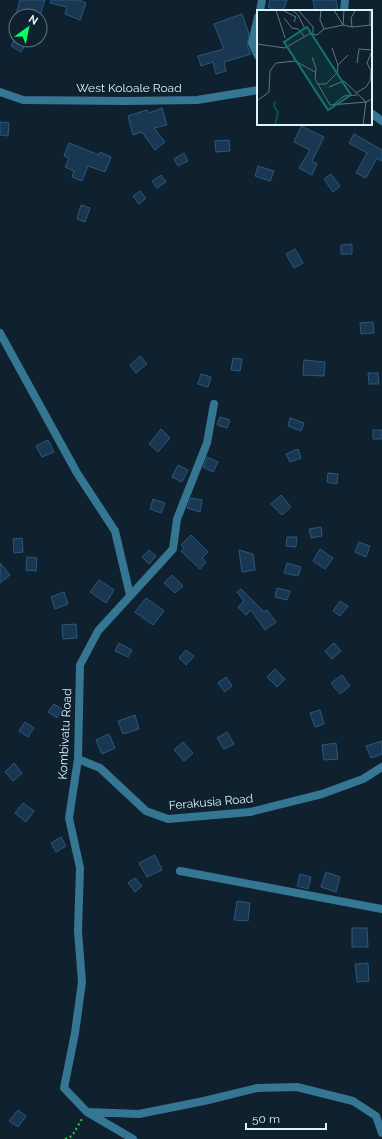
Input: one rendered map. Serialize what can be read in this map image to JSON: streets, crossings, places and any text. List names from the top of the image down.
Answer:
{
  "streets": {
    "street": ["West Koloale Road", "Kombivatu Road", "Ferakusia Road"]
  },
  "crossings": [
    ["Kombivatu Road", "Ferakusia Road"]
  ],
  "scale_bar": "50 m",
  "north": "top right"
}
